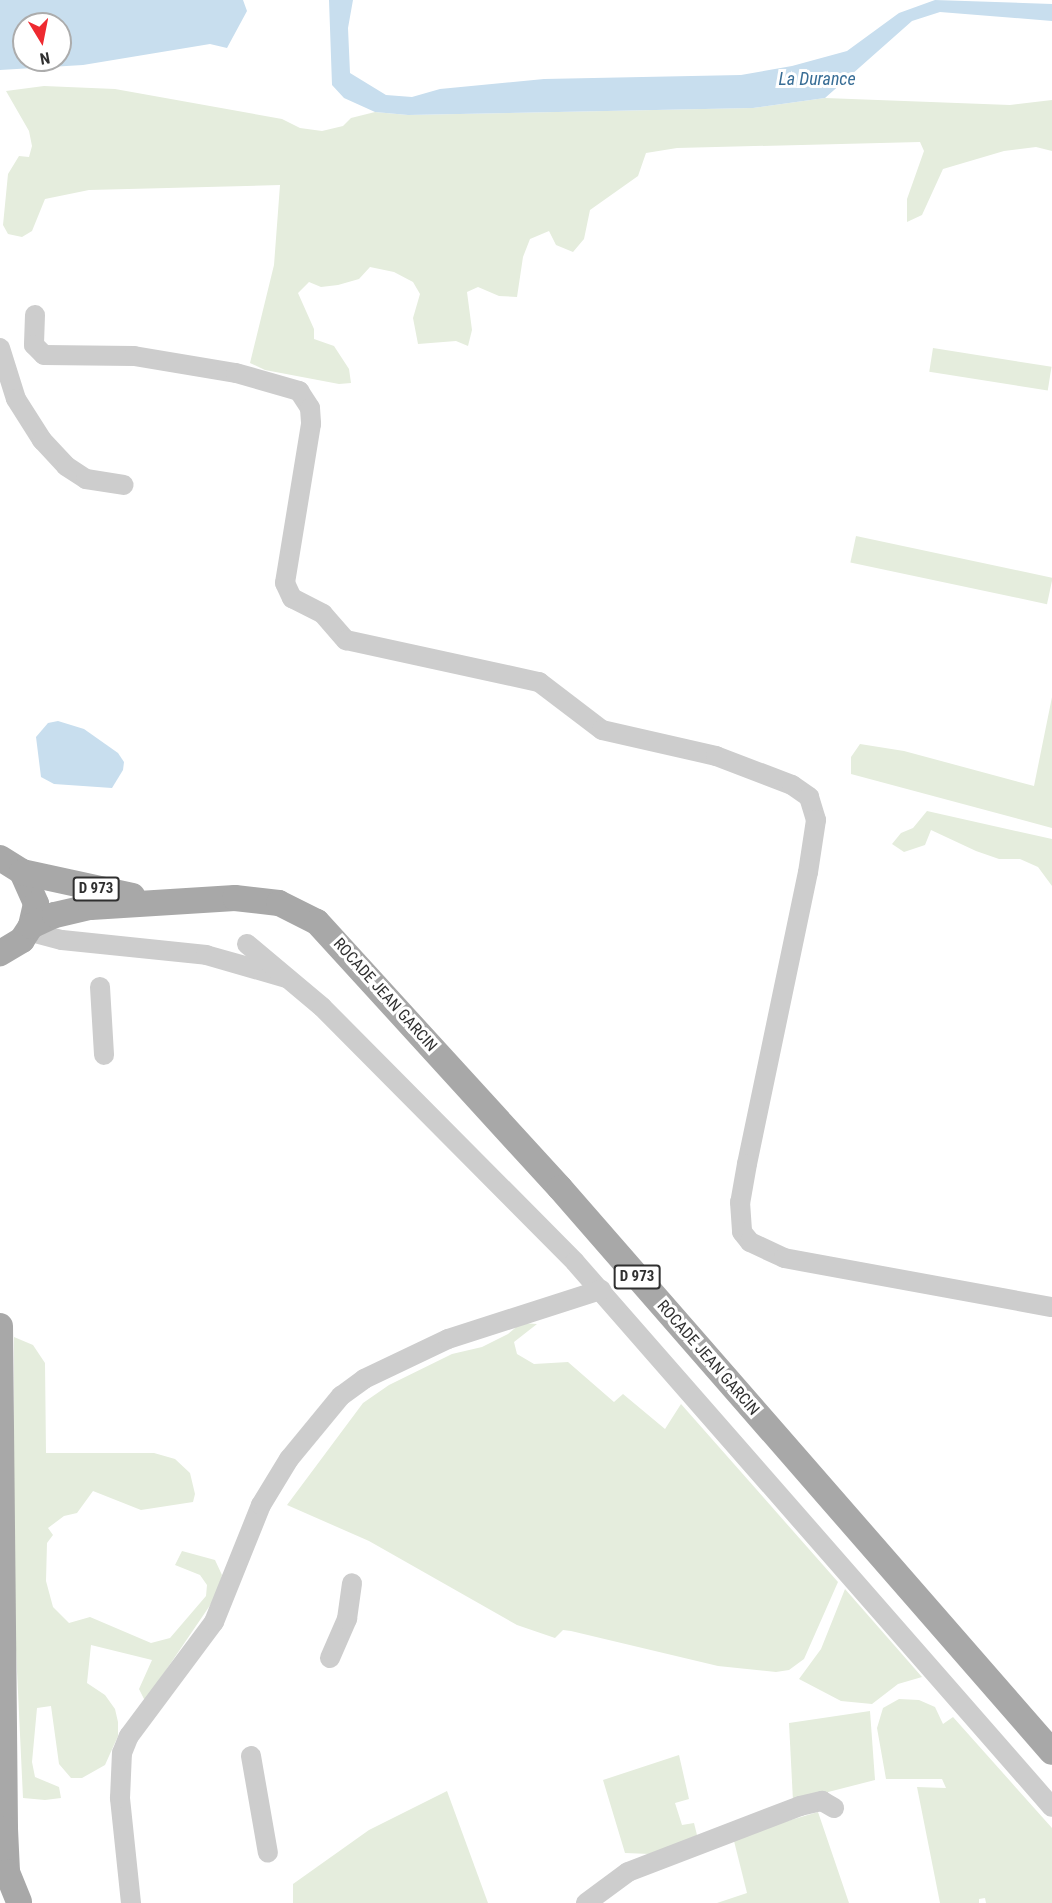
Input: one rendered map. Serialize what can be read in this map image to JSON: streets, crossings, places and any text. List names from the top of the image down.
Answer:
{
  "streets": {
    "main road": ["D 973", "ROCADE JEAN GARCIN"]
  },
  "water": ["La Durance"],
  "north": "bottom"
}
